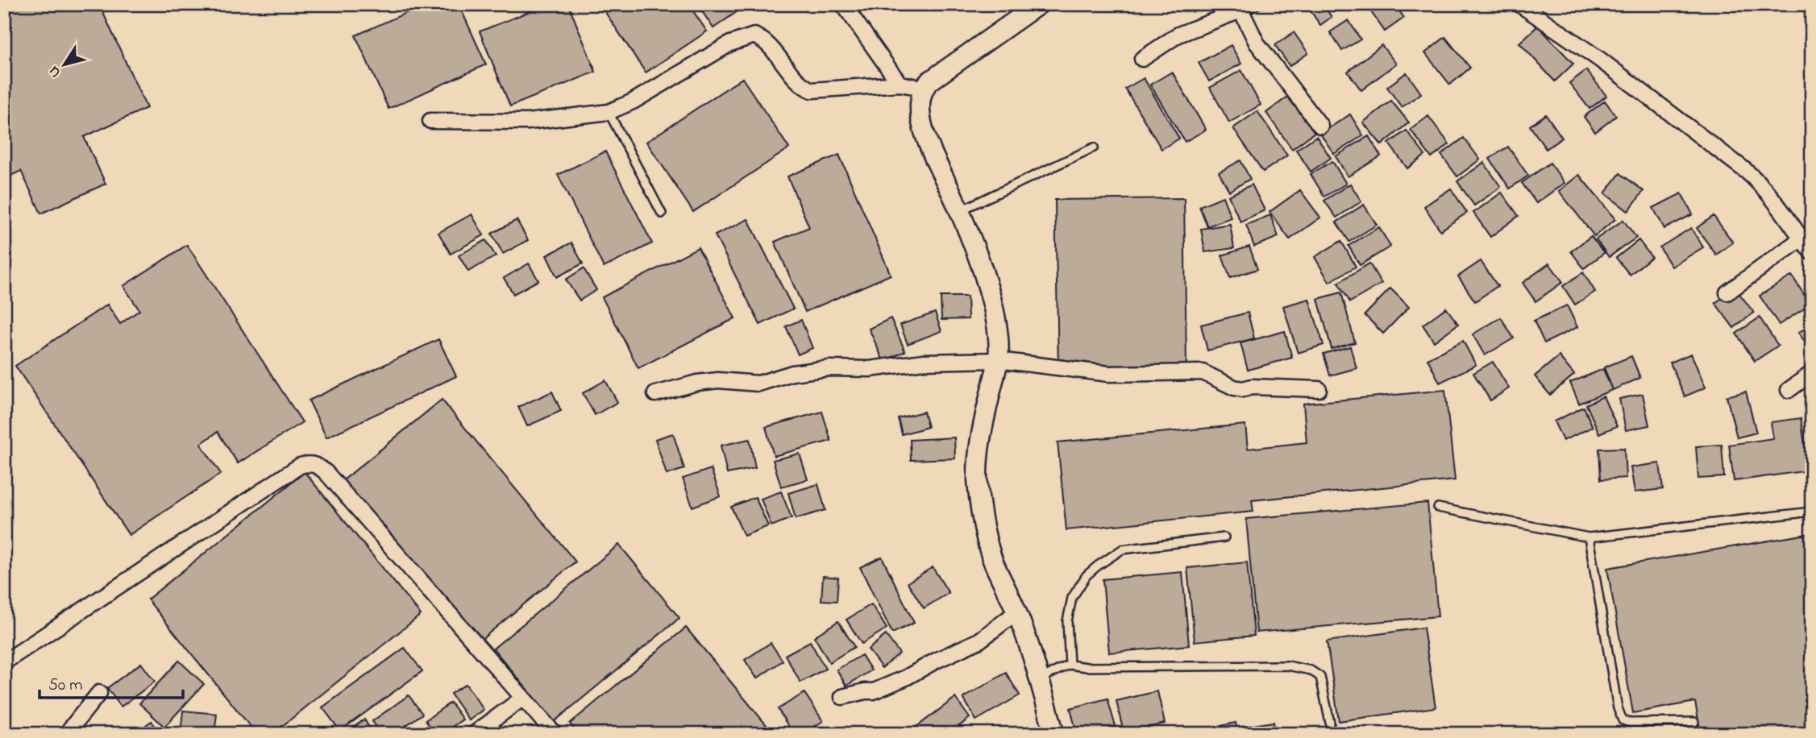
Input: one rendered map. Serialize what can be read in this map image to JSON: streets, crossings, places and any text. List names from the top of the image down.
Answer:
{
  "scale_bar": "50 m",
  "north": "bottom left"
}
